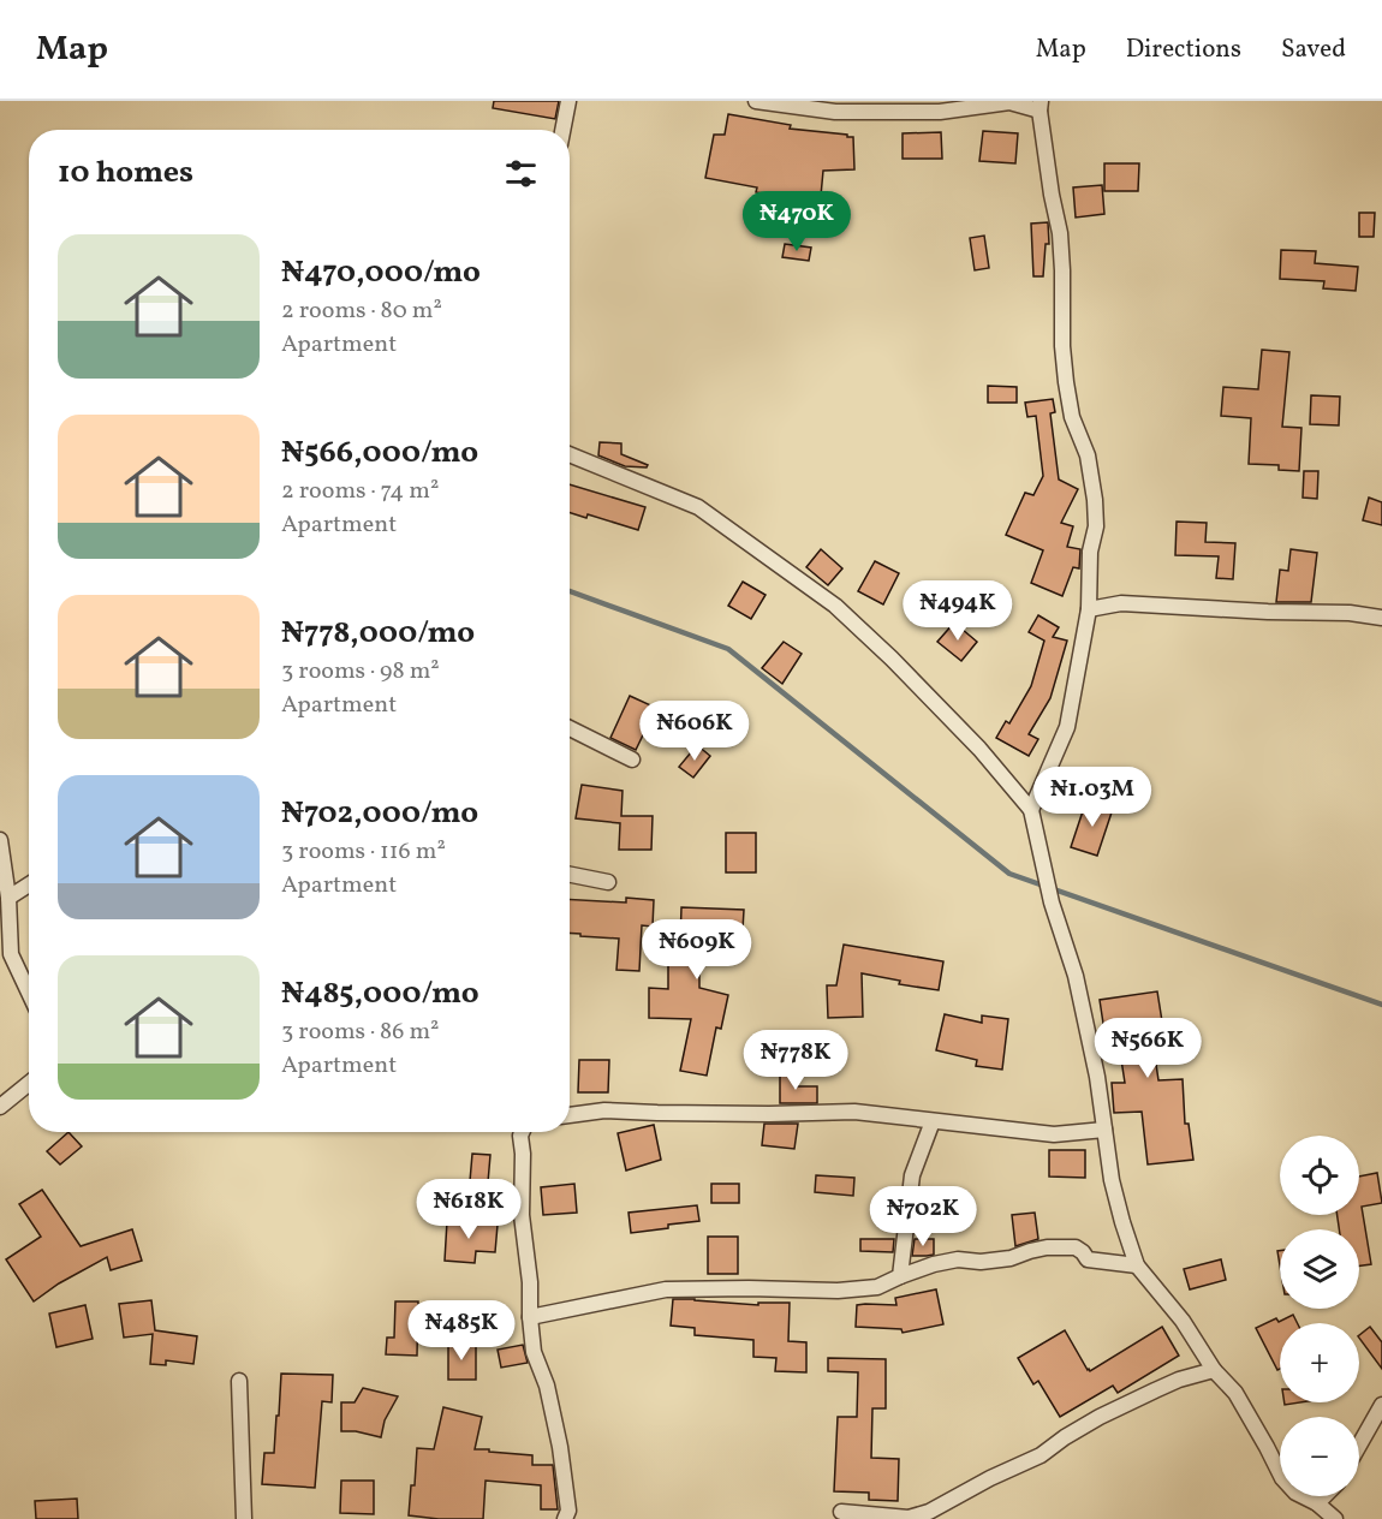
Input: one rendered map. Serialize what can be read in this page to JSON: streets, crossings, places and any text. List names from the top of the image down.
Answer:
{
  "page": {
    "header": "Map",
    "nav": ["Map", "Directions", "Saved"],
    "heading": "10 homes",
    "price": [
      "₦470K",
      "₦494K",
      "₦606K",
      "₦1.03M",
      "₦609K",
      "₦566K",
      "₦778K",
      "₦618K",
      "₦702K",
      "₦485K"
    ],
    "list": [
      {
        "name": "₦470,000/mo",
        "note": "2 rooms · 80 m² · Apartment"
      },
      {
        "name": "₦566,000/mo",
        "note": "2 rooms · 74 m² · Apartment"
      },
      {
        "name": "₦778,000/mo",
        "note": "3 rooms · 98 m² · Apartment"
      },
      {
        "name": "₦702,000/mo",
        "note": "3 rooms · 116 m² · Apartment"
      },
      {
        "name": "₦485,000/mo",
        "note": "3 rooms · 86 m² · Apartment"
      }
    ],
    "map_buttons": ["+", "−"]
  }
}
